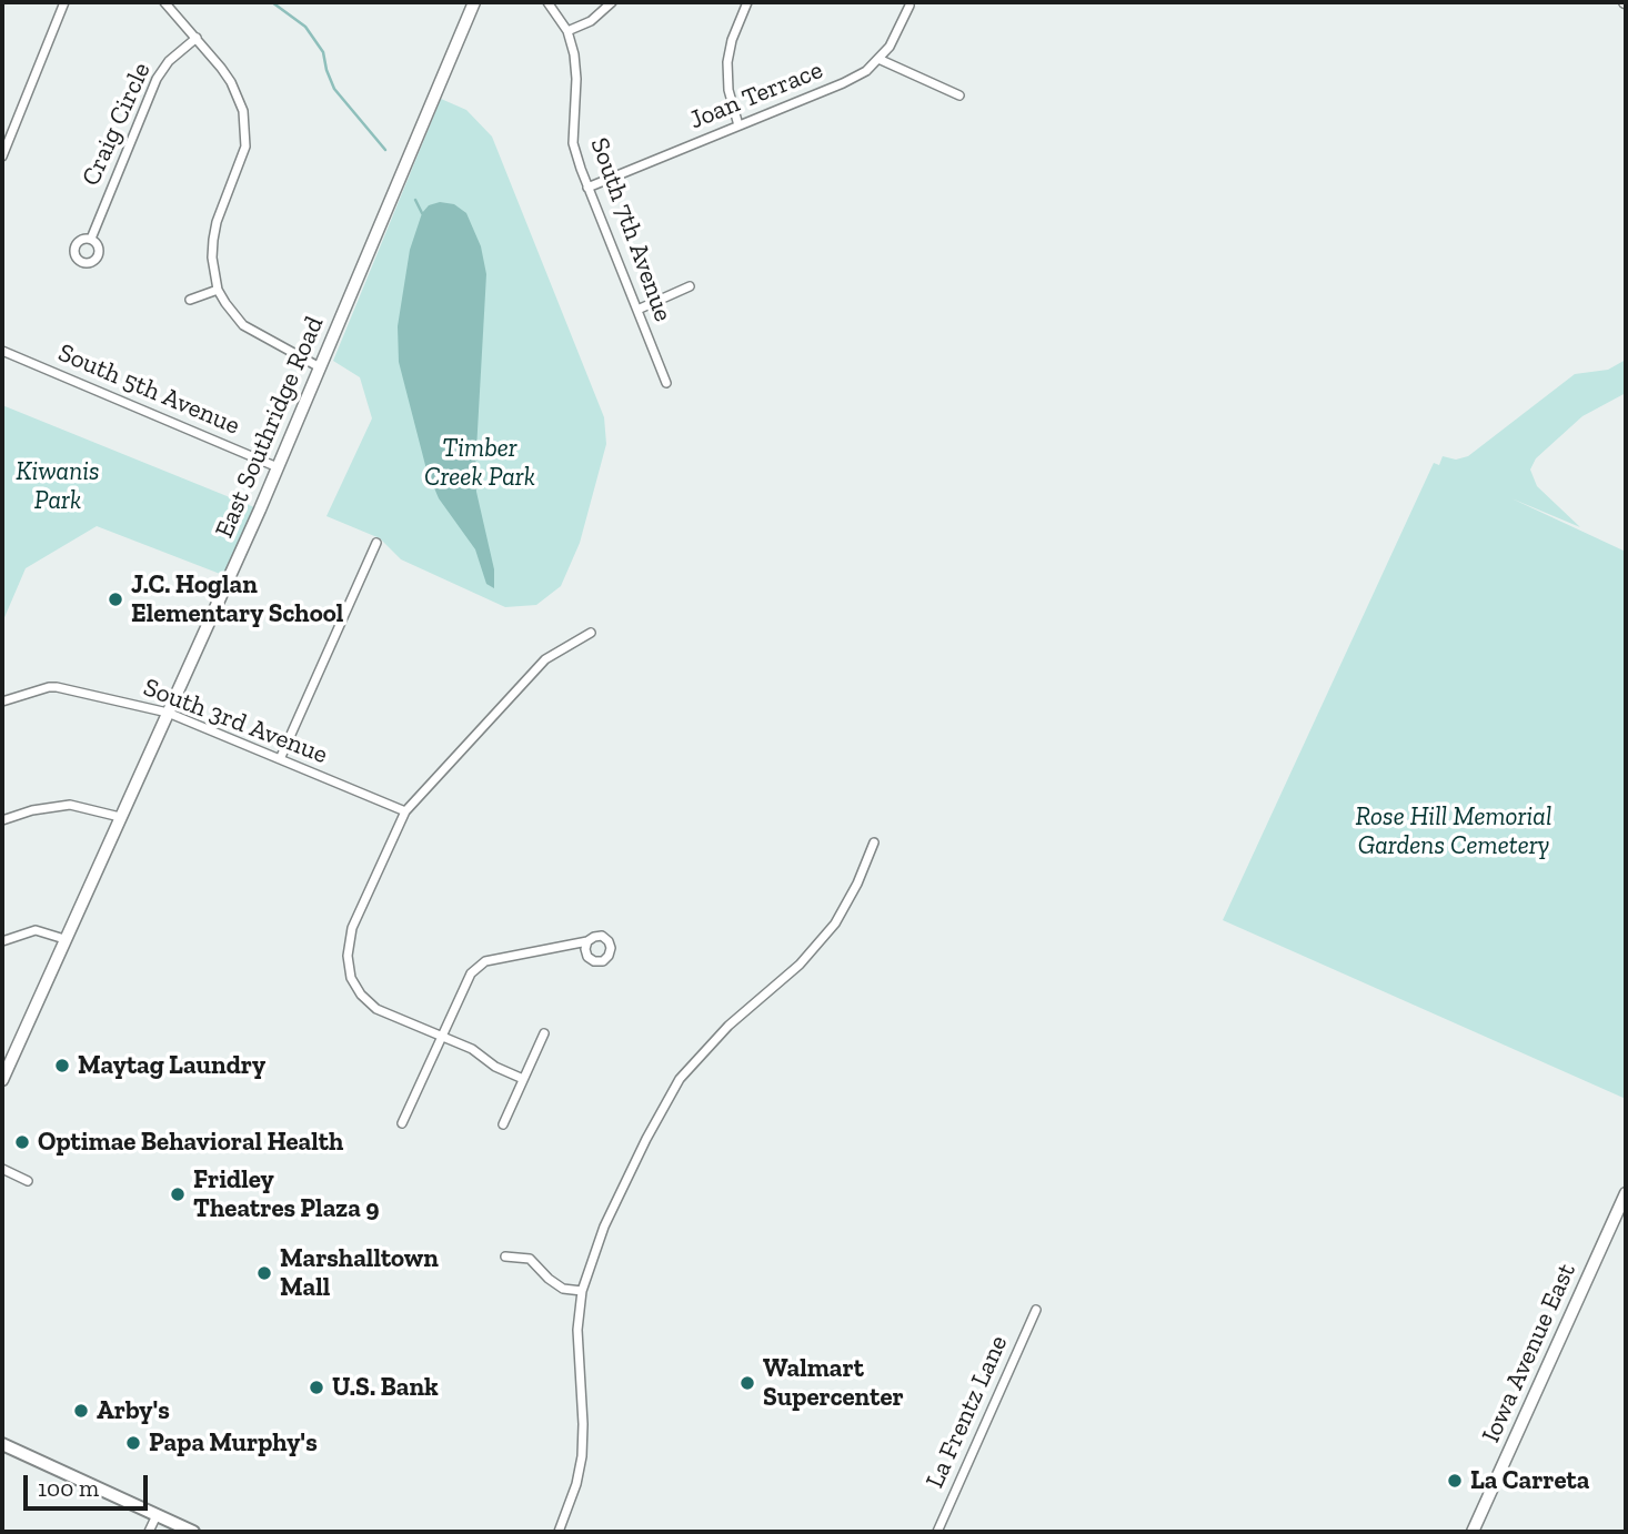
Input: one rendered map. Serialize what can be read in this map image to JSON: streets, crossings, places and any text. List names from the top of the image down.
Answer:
{
  "streets": {
    "street": [
      "Joan Terrace",
      "Craig Circle",
      "South 7th Avenue",
      "South 5th Avenue",
      "East Southridge Road",
      "South 3rd Avenue",
      "Iowa Avenue East",
      "La Frentz Lane"
    ]
  },
  "crossings": [
    ["Joan Terrace", "South 7th Avenue"],
    ["South 5th Avenue", "East Southridge Road"],
    ["East Southridge Road", "South 3rd Avenue"]
  ],
  "parks": ["Timber Creek Park", "Kiwanis Park", "Rose Hill Memorial Gardens Cemetery"],
  "places": [
    "J.C. Hoglan Elementary School",
    "Maytag Laundry",
    "Optimae Behavioral Health",
    "Fridley Theatres Plaza 9",
    "Marshalltown Mall",
    "Walmart Supercenter",
    "U.S. Bank",
    "Arby's",
    "Papa Murphy's",
    "La Carreta"
  ],
  "scale_bar": "100 m"
}
